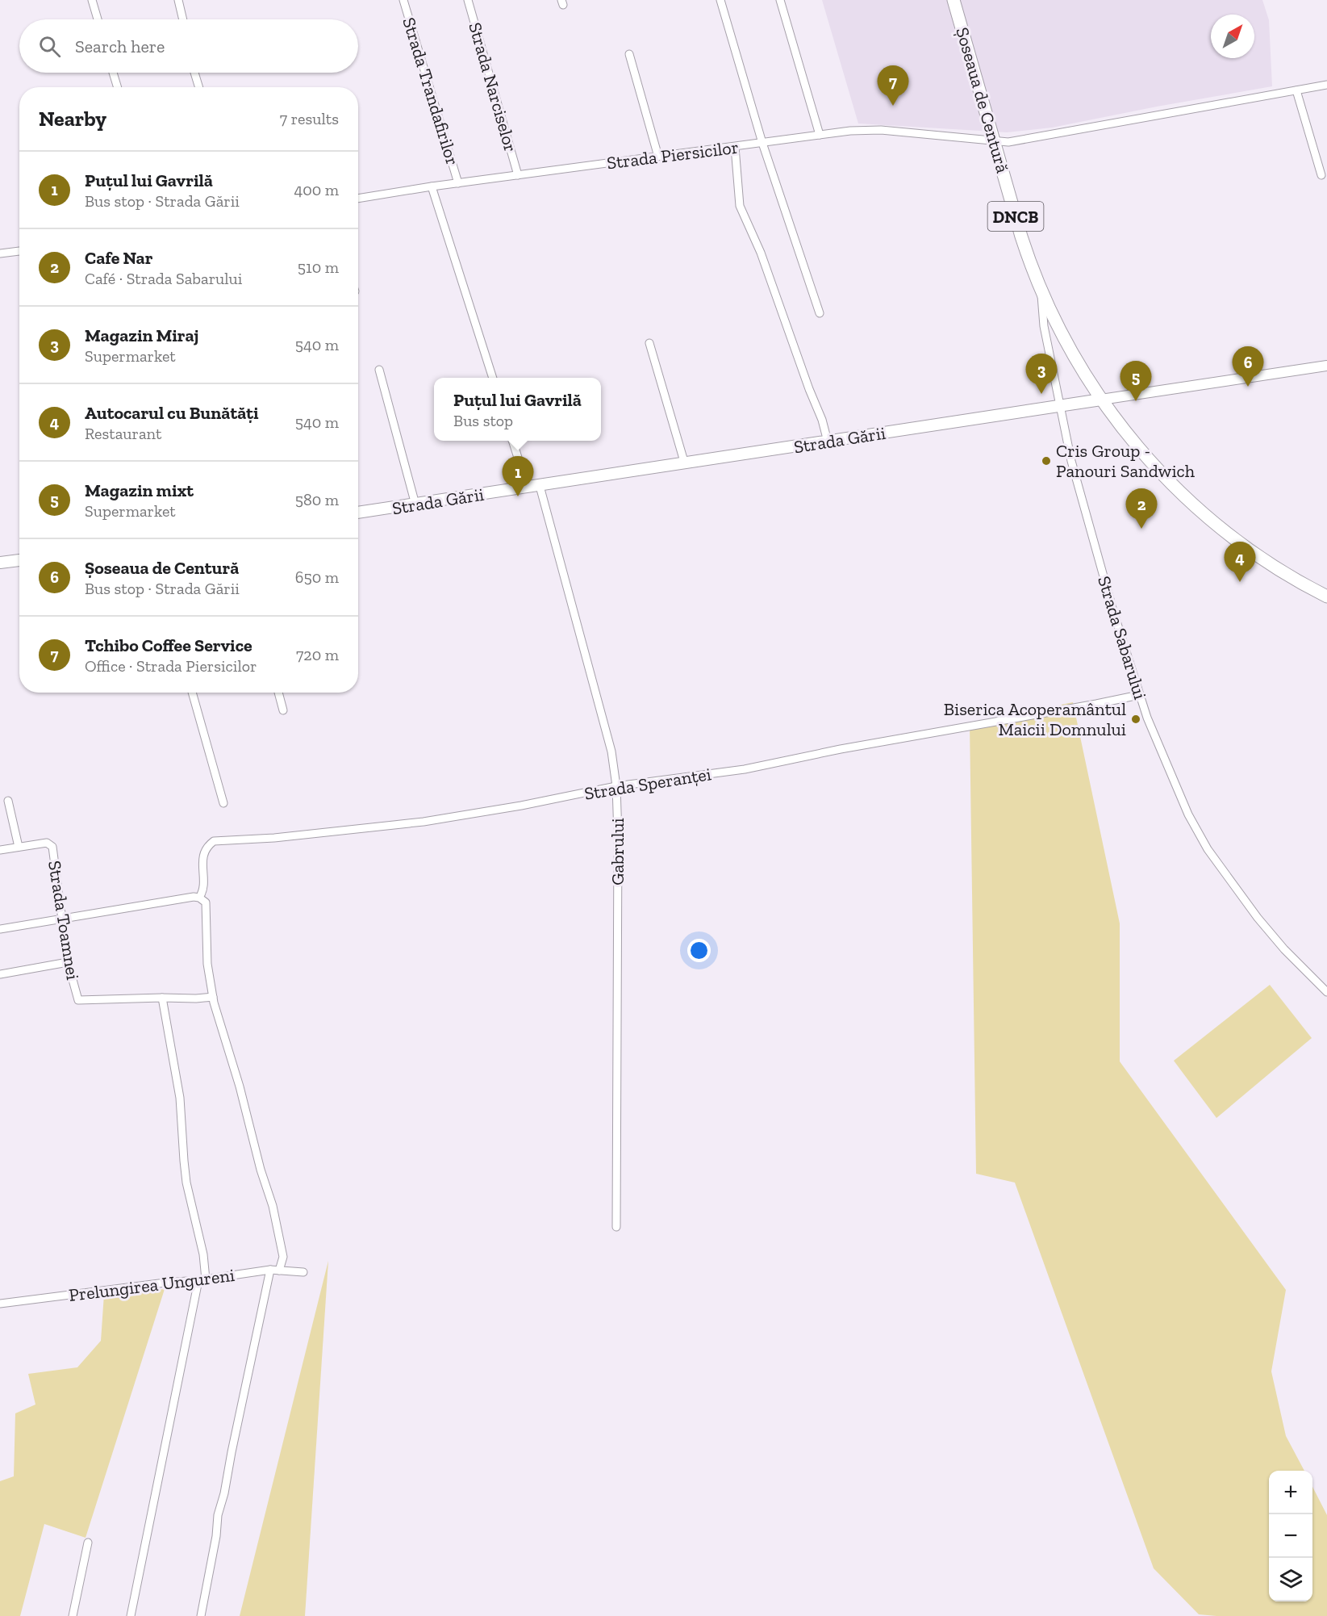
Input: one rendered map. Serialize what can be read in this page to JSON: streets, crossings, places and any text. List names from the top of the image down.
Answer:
{
  "streets": {
    "main road": ["Șoseaua de Centură", "DNCB", "Strada Gării"],
    "street": [
      "Strada Narciselor",
      "Strada Trandafirilor",
      "Strada Piersicilor",
      "Strada Sabarului",
      "Strada Speranței",
      "Gabrului",
      "Strada Toamnei",
      "Prelungirea Ungureni"
    ]
  },
  "crossings": [
    ["Strada Narciselor", "Strada Piersicilor"],
    ["Strada Trandafirilor", "Strada Piersicilor"],
    ["Șoseaua de Centură", "Strada Piersicilor"],
    ["Șoseaua de Centură", "Strada Gării"],
    ["Șoseaua de Centură", "Strada Sabarului"],
    ["Strada Gării", "Strada Sabarului"],
    ["Strada Gării", "Gabrului"],
    ["Strada Sabarului", "Strada Speranței"],
    ["Strada Speranței", "Gabrului"],
    ["Strada Speranței", "Strada Toamnei"],
    ["Strada Speranței", "Prelungirea Ungureni"]
  ],
  "places": ["Cris Group - Panouri Sandwich", "Biserica Acoperamântul Maicii Domnului"],
  "north": "top right",
  "page": {
    "search": "Search here",
    "pins": [
      "7",
      "6",
      "3",
      "5",
      "1",
      "2",
      "4"
    ],
    "heading": ["Nearby", "7 results"],
    "list": [
      {
        "mark": "1",
        "name": "Puțul lui Gavrilă",
        "note": "Bus stop · Strada Gării",
        "value": "400 m"
      },
      {
        "mark": "2",
        "name": "Cafe Nar",
        "note": "Café · Strada Sabarului",
        "value": "510 m"
      },
      {
        "mark": "3",
        "name": "Magazin Miraj",
        "note": "Supermarket",
        "value": "540 m"
      },
      {
        "mark": "4",
        "name": "Autocarul cu Bunătăți",
        "note": "Restaurant",
        "value": "540 m"
      },
      {
        "mark": "5",
        "name": "Magazin mixt",
        "note": "Supermarket",
        "value": "580 m"
      },
      {
        "mark": "6",
        "name": "Șoseaua de Centură",
        "note": "Bus stop · Strada Gării",
        "value": "650 m"
      },
      {
        "mark": "7",
        "name": "Tchibo Coffee Service",
        "note": "Office · Strada Piersicilor",
        "value": "720 m"
      }
    ],
    "popup": ["Puțul lui Gavrilă", "Bus stop"],
    "map_buttons": ["+", "−"]
  }
}
